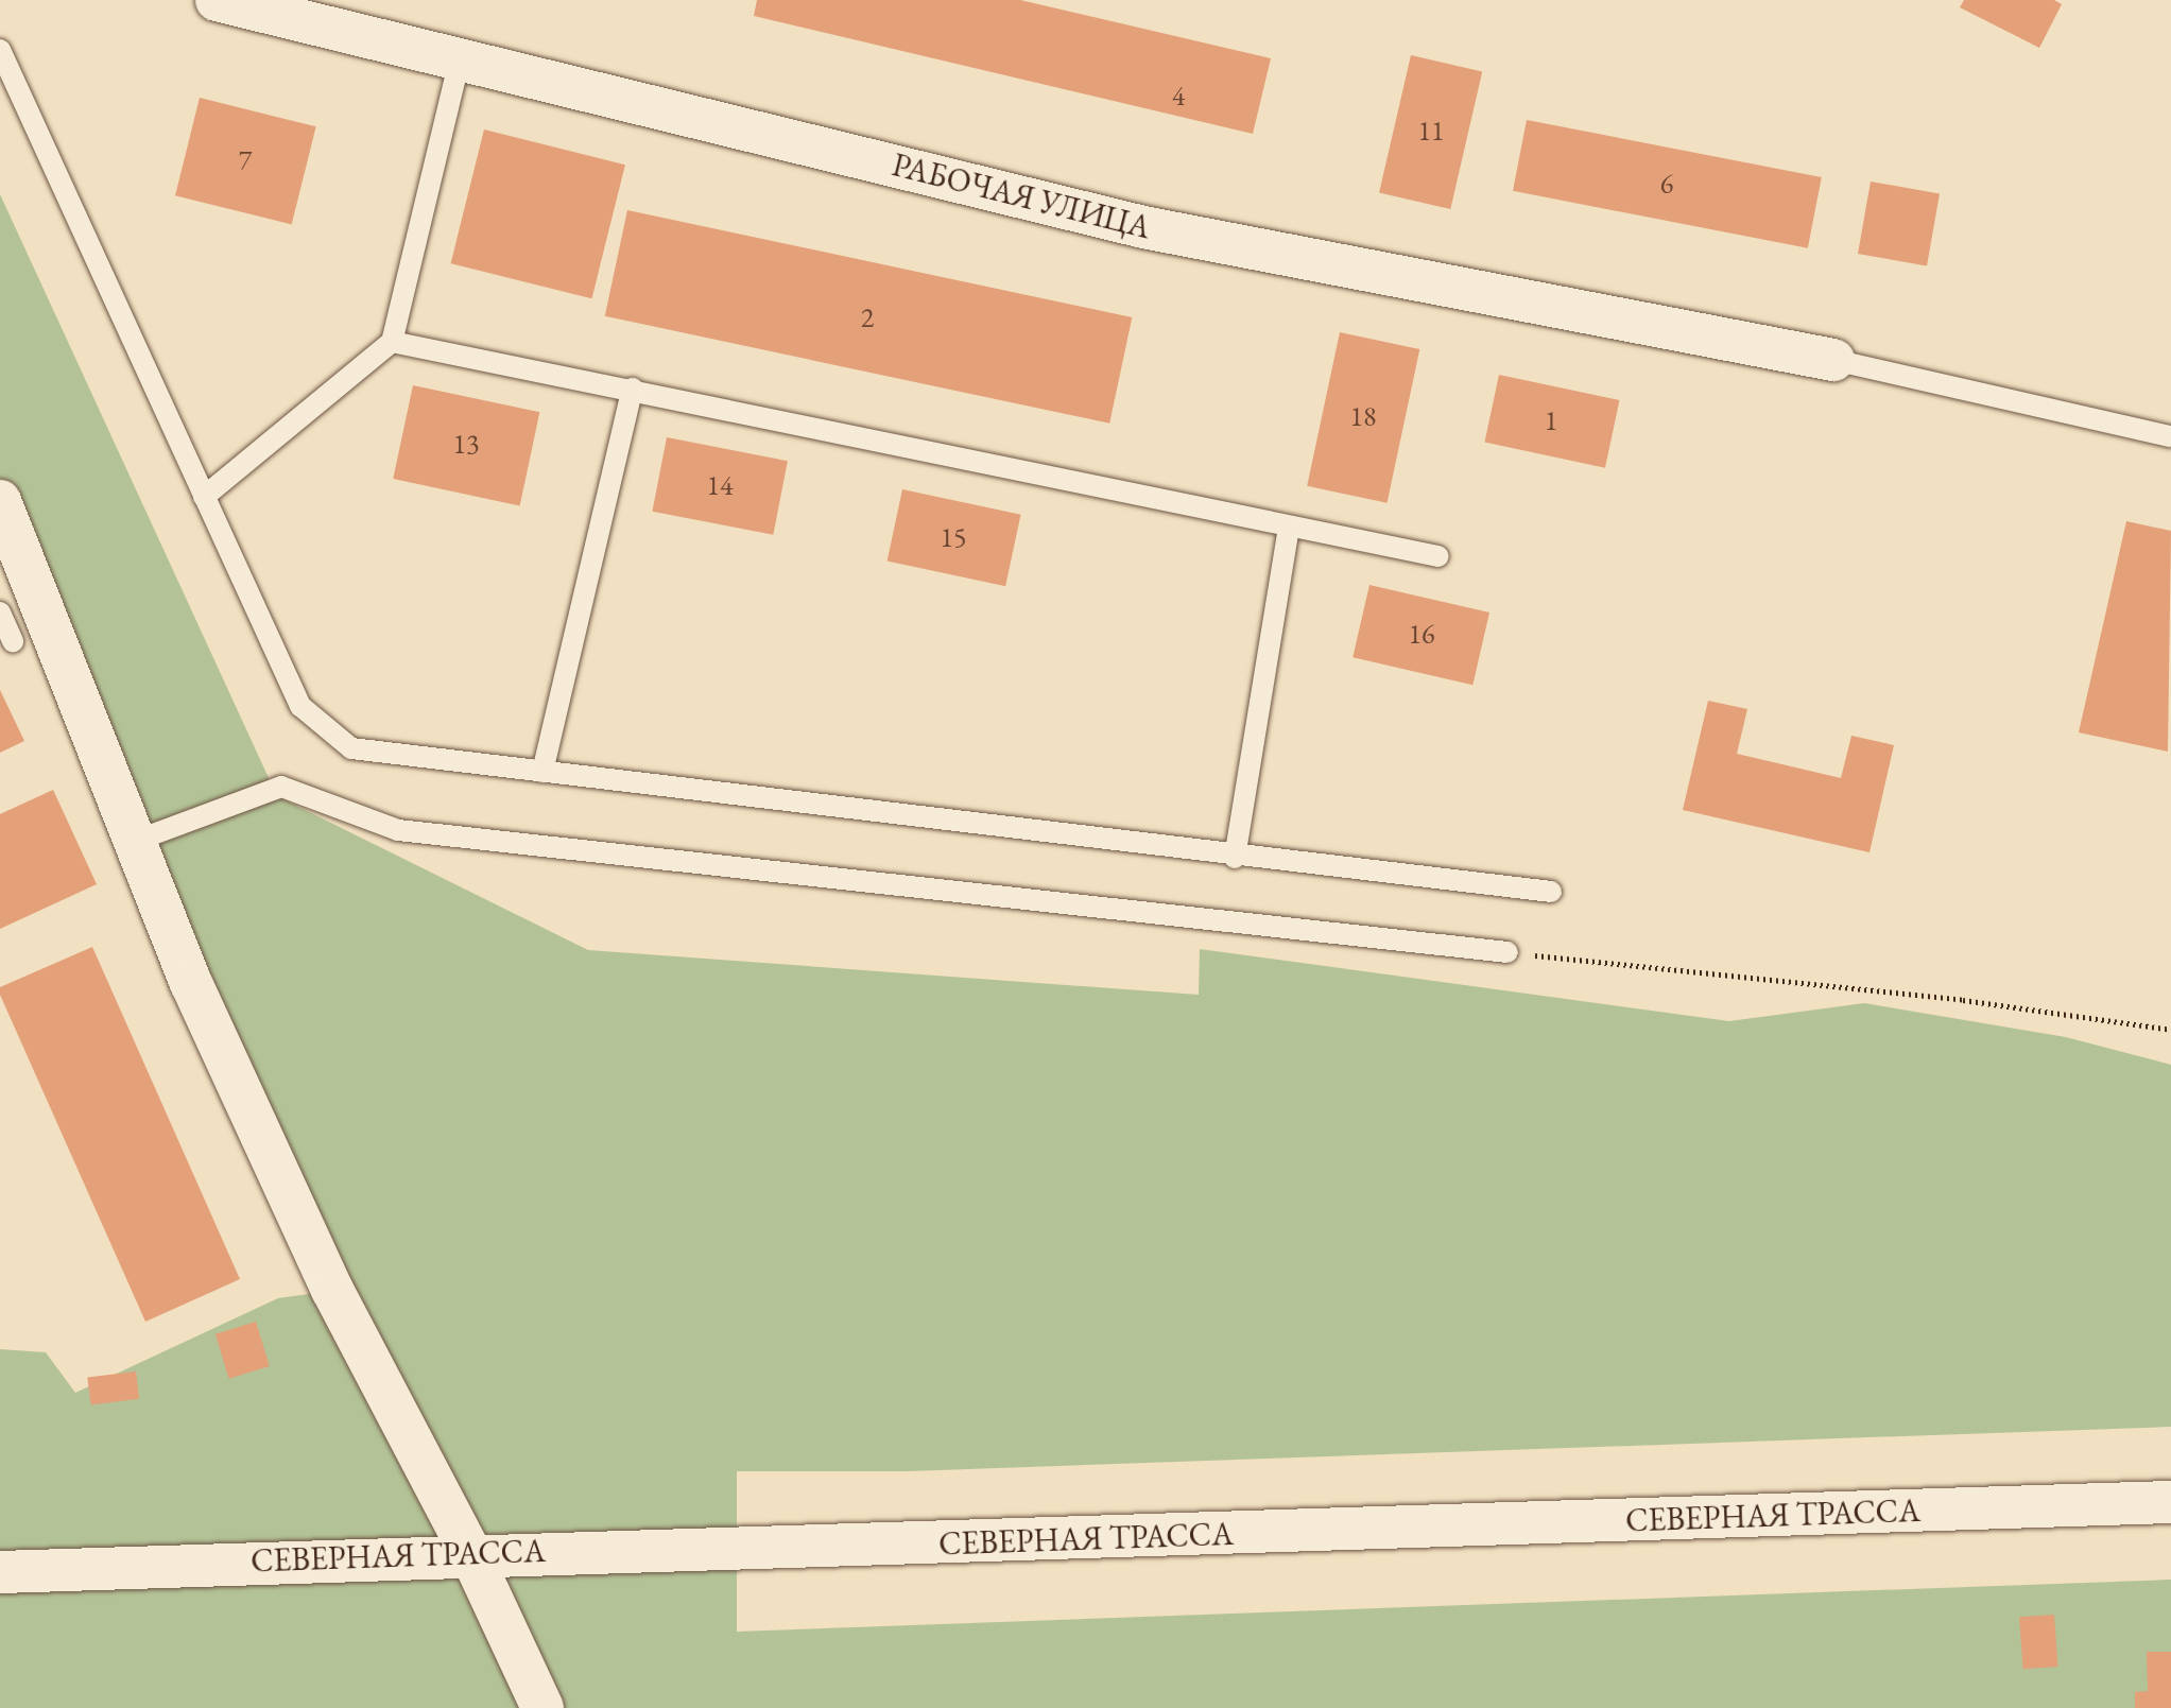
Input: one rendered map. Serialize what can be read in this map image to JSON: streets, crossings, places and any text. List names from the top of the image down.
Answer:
{
  "streets": {
    "street": ["РАБОЧАЯ УЛИЦА", "СЕВЕРНАЯ ТРАССА"]
  },
  "house_numbers": [
    "4",
    "11",
    "7",
    "6",
    "2",
    "18",
    "1",
    "13",
    "14",
    "15",
    "16"
  ]
}
